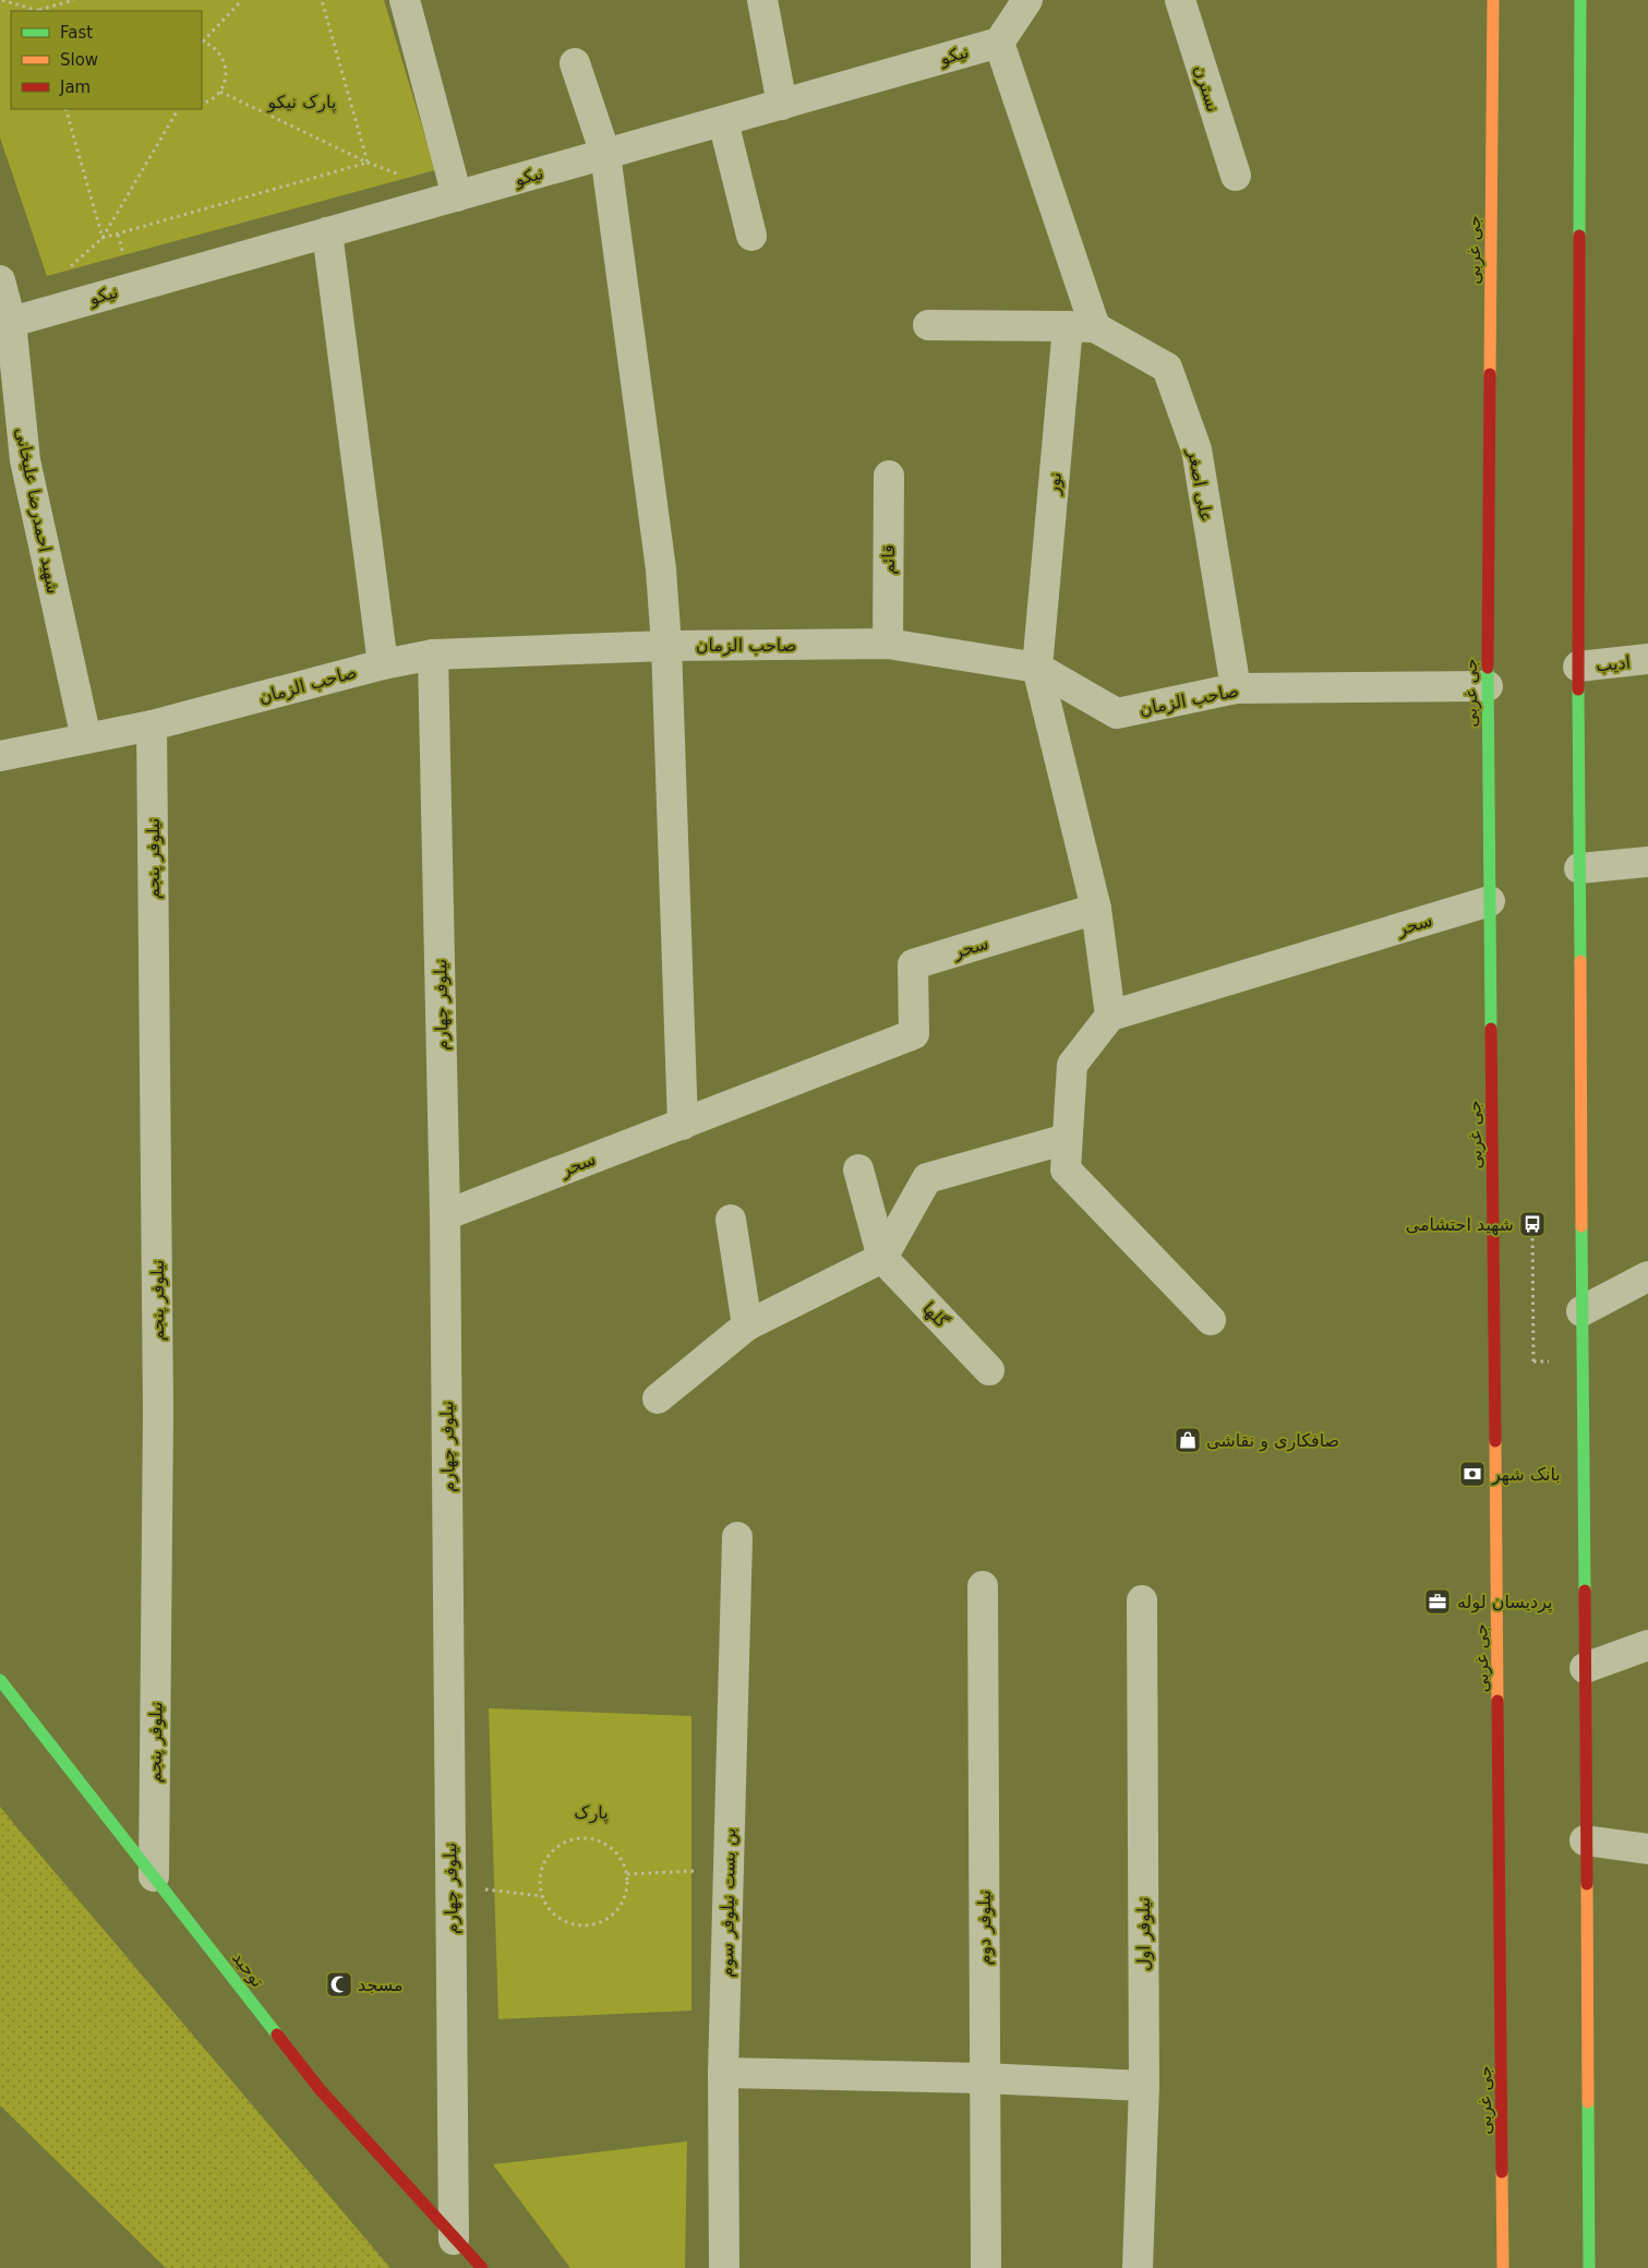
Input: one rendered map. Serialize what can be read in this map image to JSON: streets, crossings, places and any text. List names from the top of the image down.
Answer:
{
  "streets": {
    "main road": ["جی غربی", "توحید"],
    "street": [
      "نیکو",
      "نسترن",
      "نور",
      "علی اصغر",
      "شهید احمدرضا علیخانی",
      "قائم",
      "صاحب الزمان",
      "ادیب",
      "نیلوفر پنجم",
      "سحر",
      "نیلوفر چهارم",
      "گلها",
      "بن بست نیلوفر سوم",
      "نیلوفر دوم",
      "نیلوفر اول"
    ]
  },
  "crossings": [
    ["نیکو", "شهید احمدرضا علیخانی"],
    ["جی غربی", "صاحب الزمان"],
    ["جی غربی", "سحر"],
    ["نور", "علی اصغر"],
    ["نور", "صاحب الزمان"],
    ["نور", "سحر"],
    ["علی اصغر", "صاحب الزمان"],
    ["شهید احمدرضا علیخانی", "صاحب الزمان"],
    ["قائم", "صاحب الزمان"],
    ["صاحب الزمان", "نیلوفر پنجم"],
    ["صاحب الزمان", "نیلوفر چهارم"],
    ["نیلوفر پنجم", "توحید"],
    ["سحر", "نیلوفر چهارم"],
    ["نیلوفر چهارم", "توحید"]
  ],
  "parks": ["پارک نیکو", "پارک"],
  "places": {
    "bus stop": ["شهید احتشامی"],
    "shop": ["صافکاری و نقاشی"],
    "bank": ["بانک شهر"],
    "office": ["پردیسان لوله"],
    "mosque": ["مسجد"]
  },
  "legend": ["Fast", "Slow", "Jam"]
}
